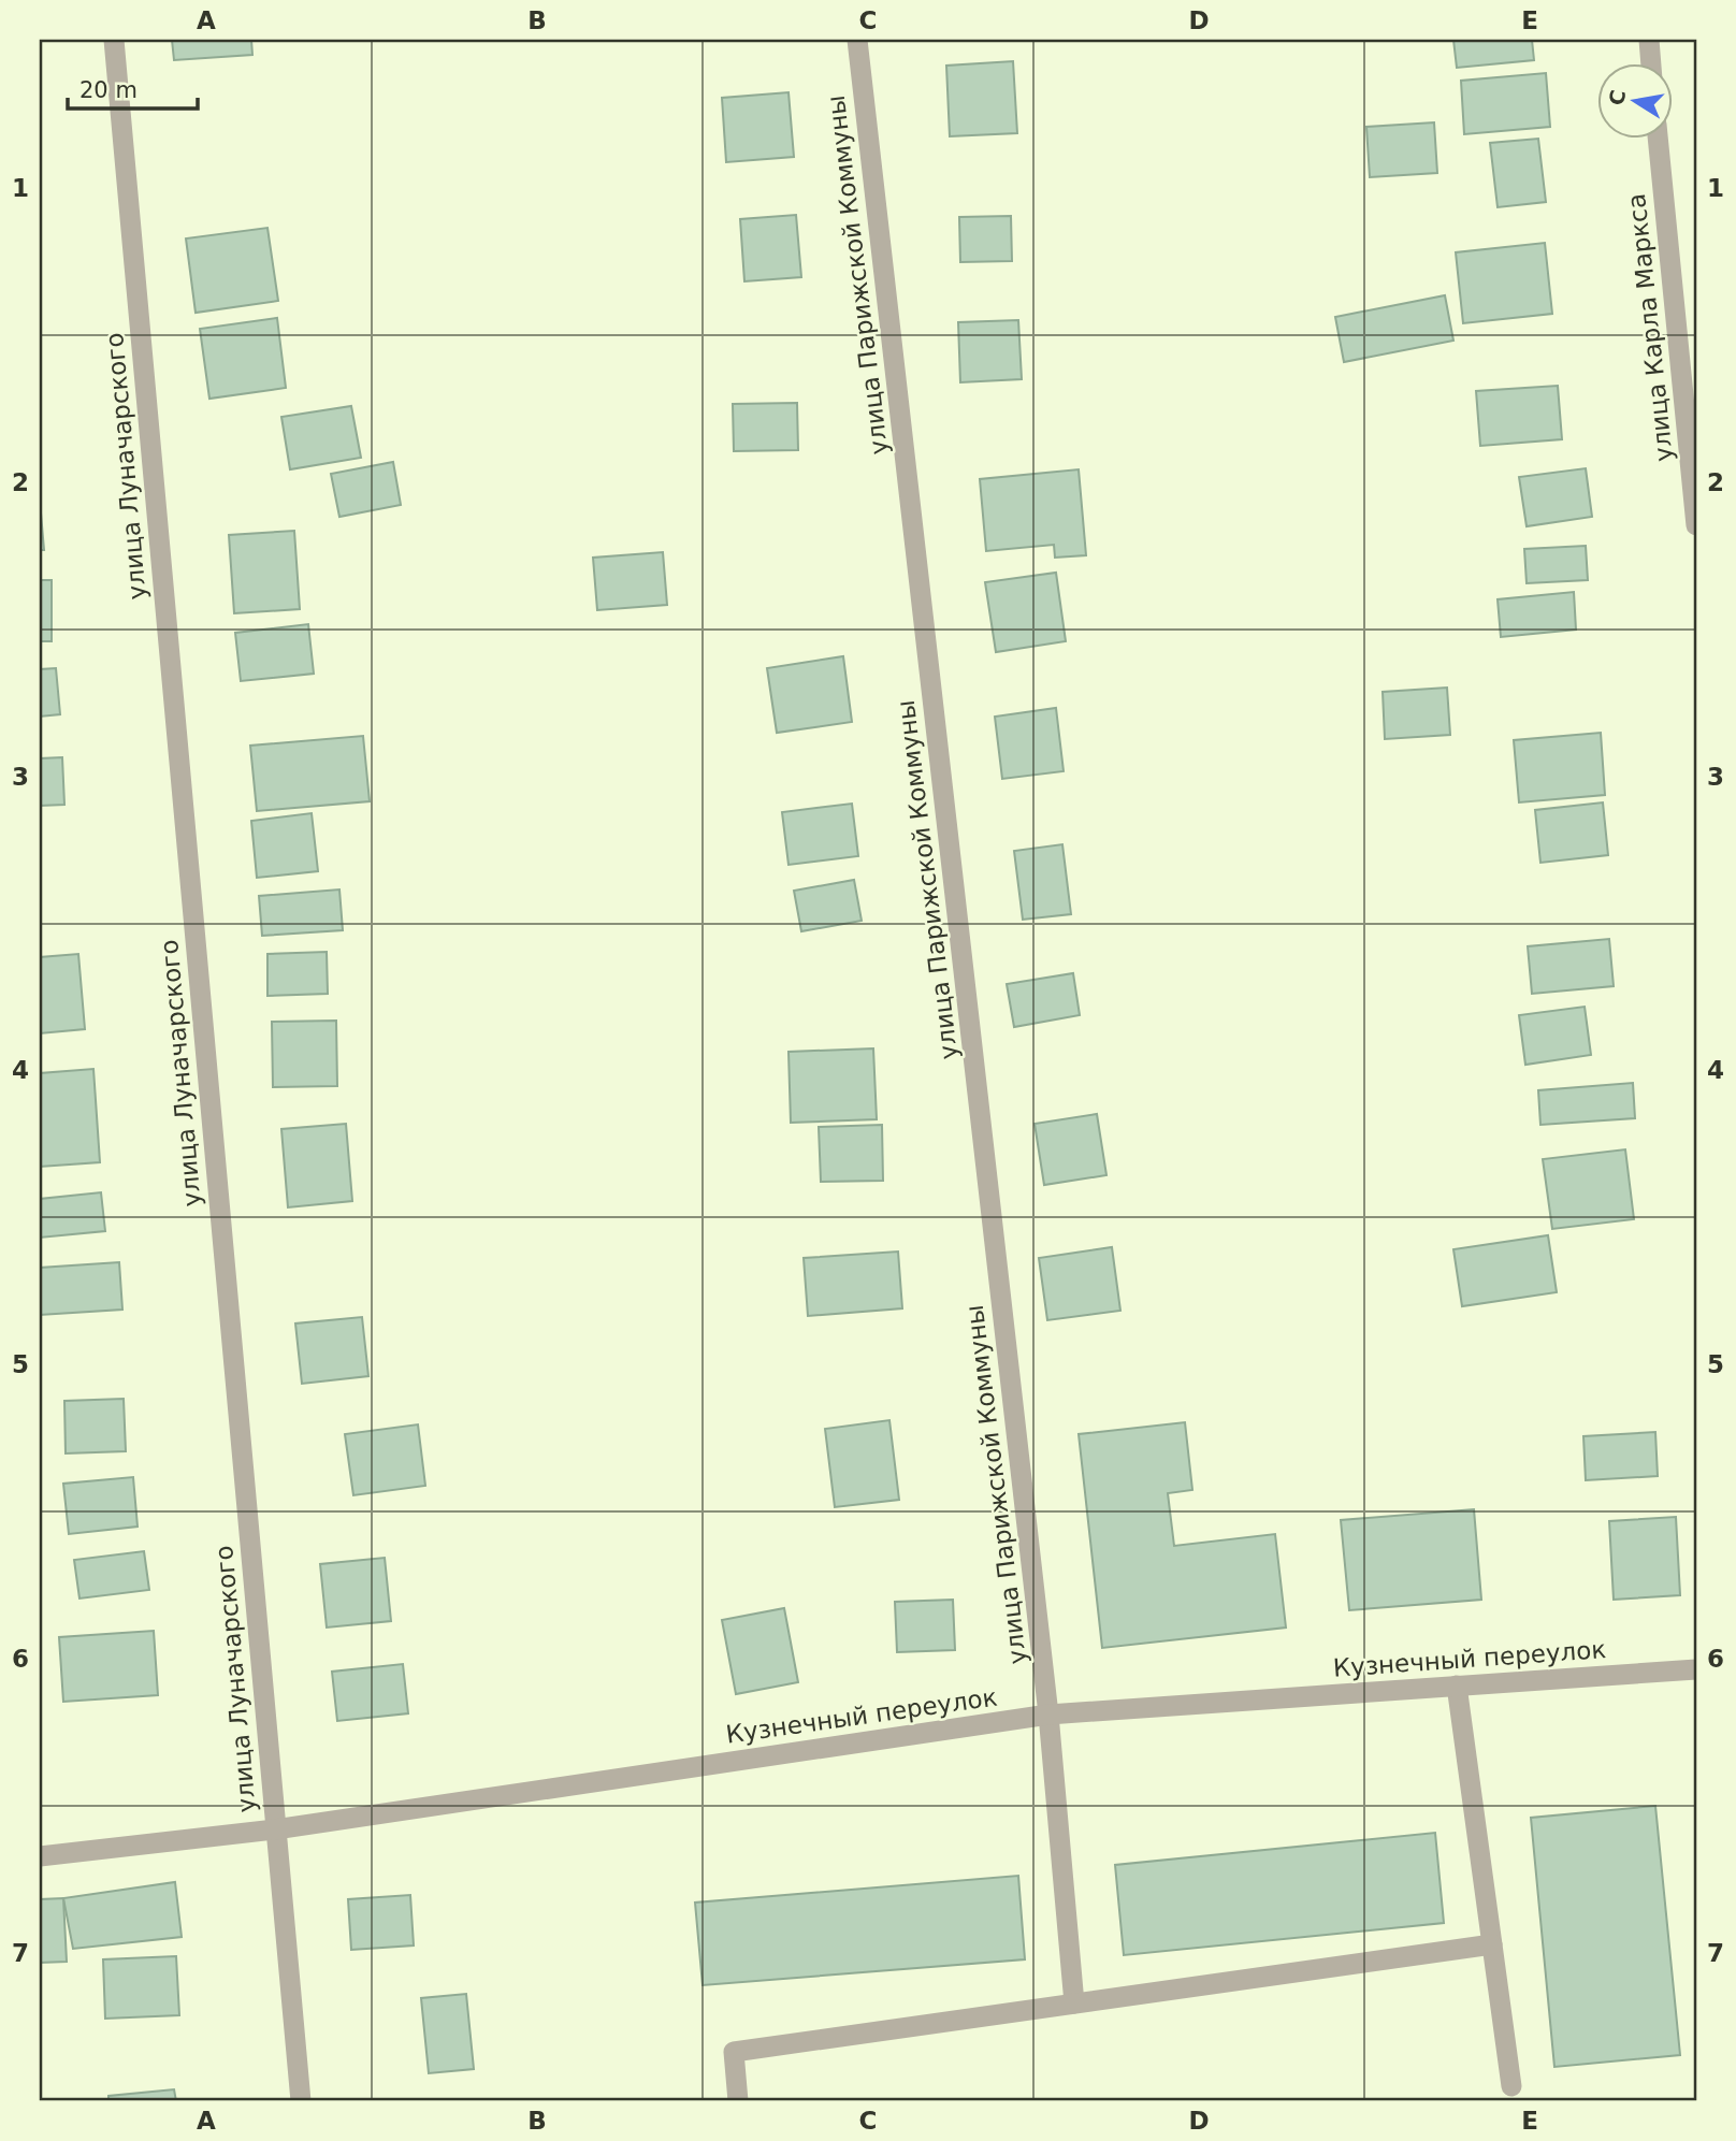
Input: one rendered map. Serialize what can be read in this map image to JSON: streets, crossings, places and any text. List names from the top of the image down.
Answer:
{
  "streets": {
    "street": [
      "улица Парижской Коммуны",
      "улица Карла Маркса",
      "улица Луначарского",
      "Кузнечный переулок"
    ]
  },
  "crossings": [
    ["улица Парижской Коммуны", "Кузнечный переулок"],
    ["улица Луначарского", "Кузнечный переулок"]
  ],
  "scale_bar": "20 m",
  "north": "left",
  "grid": {
    "columns": [
      "A",
      "B",
      "C",
      "D",
      "E"
    ],
    "rows": [
      "1",
      "2",
      "3",
      "4",
      "5",
      "6",
      "7"
    ]
  }
}
